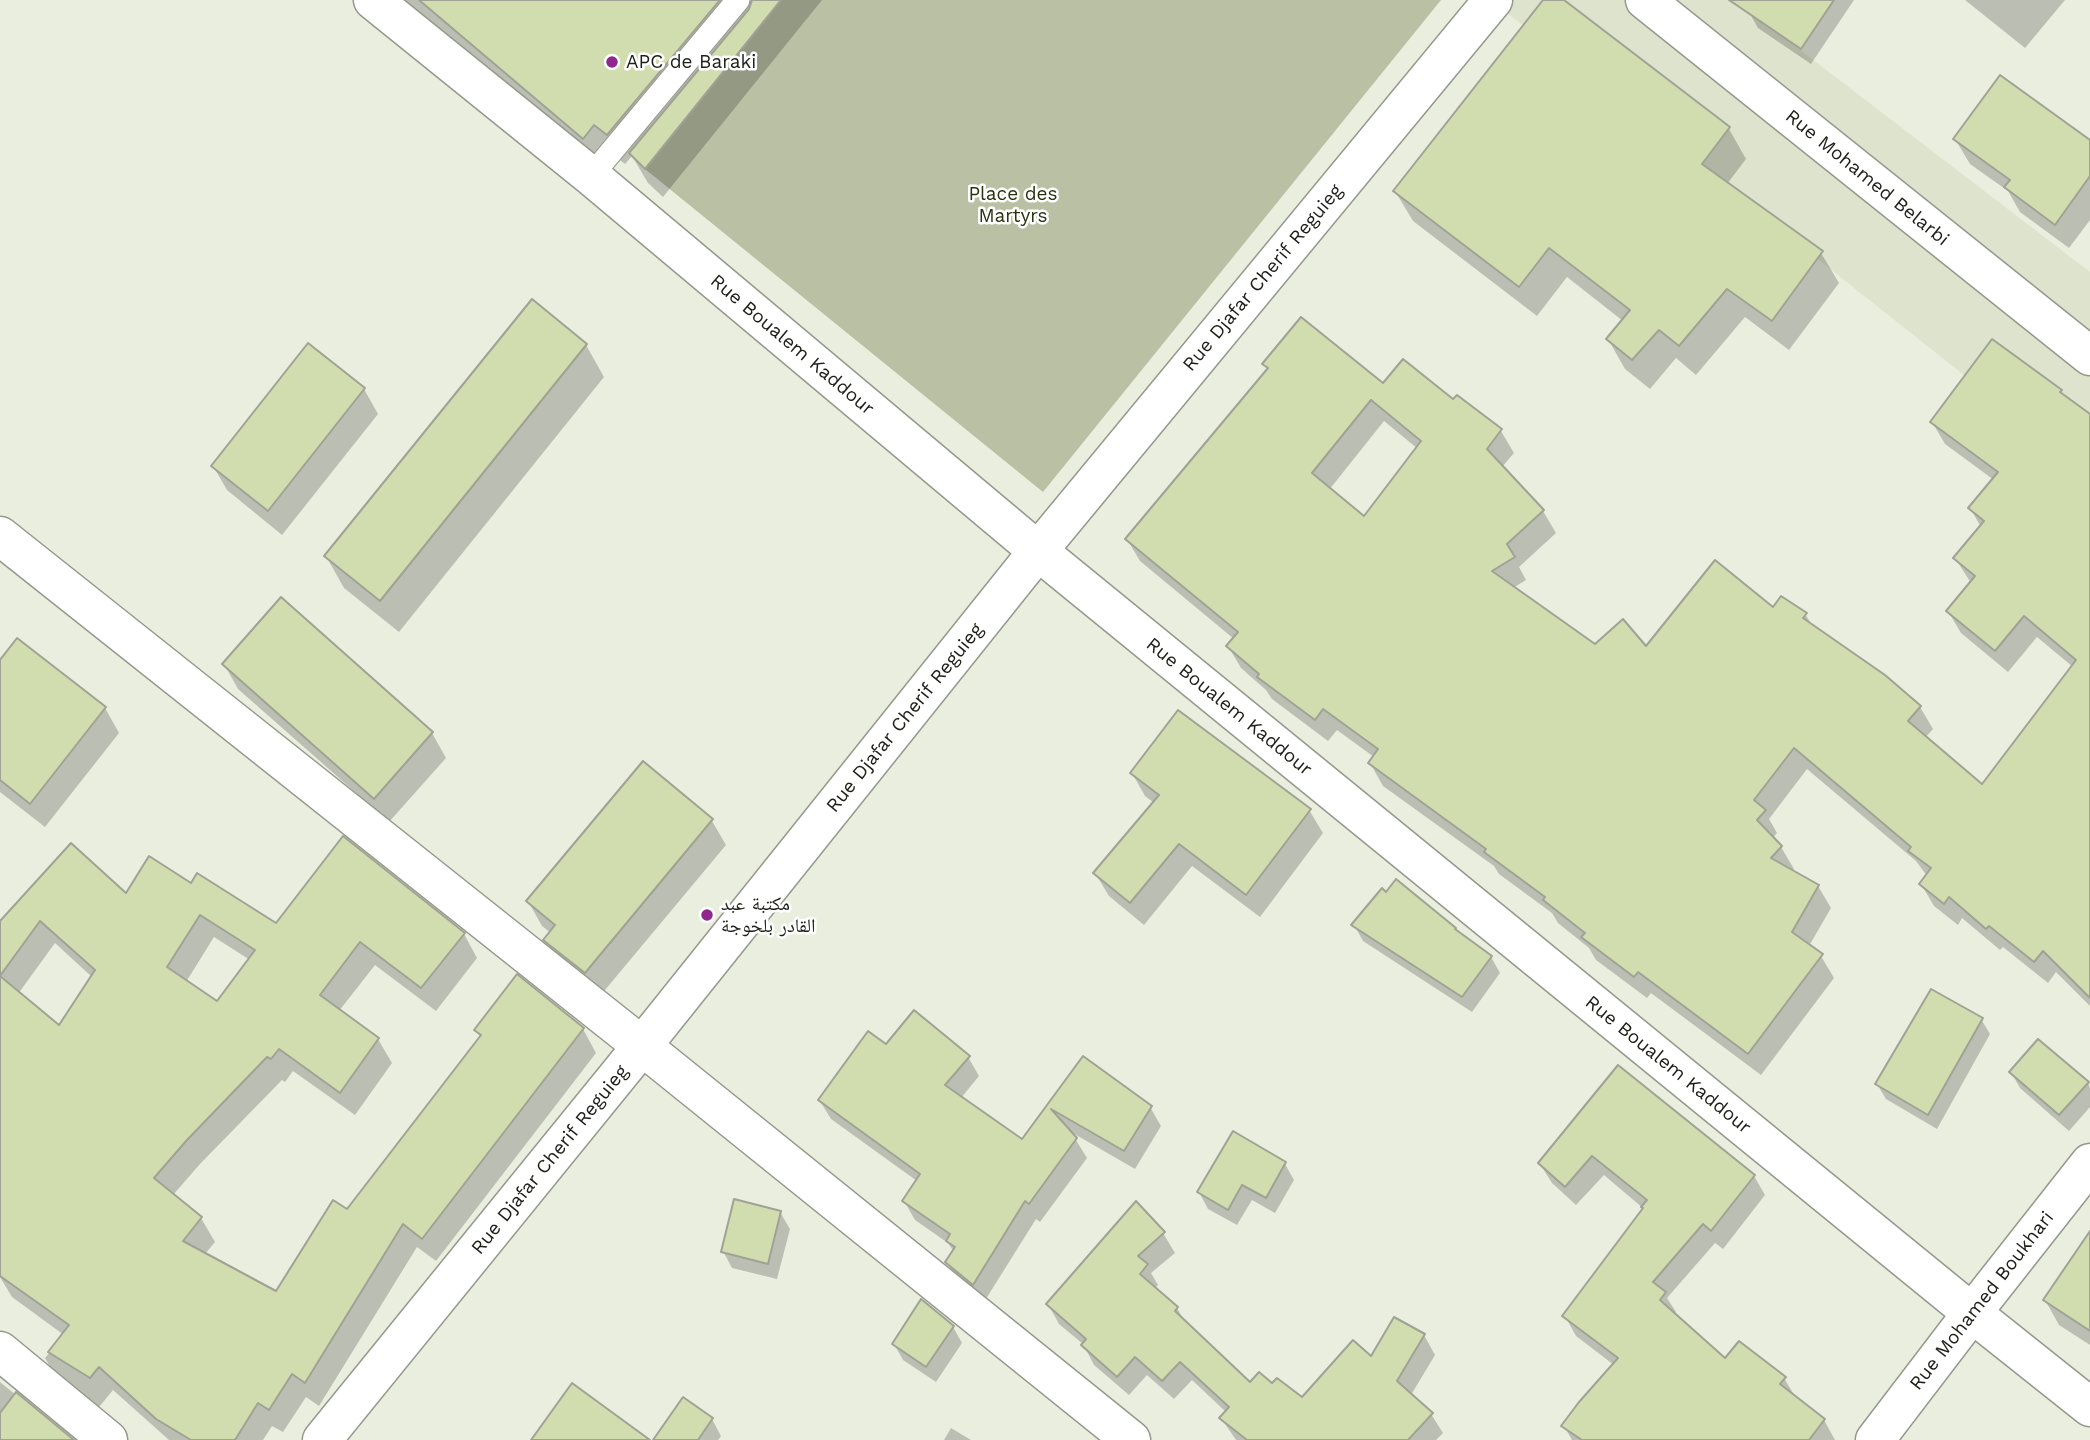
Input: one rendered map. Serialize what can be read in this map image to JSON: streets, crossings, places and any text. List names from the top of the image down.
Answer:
{
  "streets": {
    "street": [
      "Rue Mohamed Belarbi",
      "Rue Djafar Cherif Reguieg",
      "Rue Boualem Kaddour",
      "Rue Mohamed Boukhari"
    ]
  },
  "crossings": [
    ["Rue Djafar Cherif Reguieg", "Rue Boualem Kaddour"],
    ["Rue Boualem Kaddour", "Rue Mohamed Boukhari"]
  ],
  "parks": ["Place des Martyrs"],
  "places": ["APC de Baraki", "مكتبة عبد القادر بلخوجة"]
}
